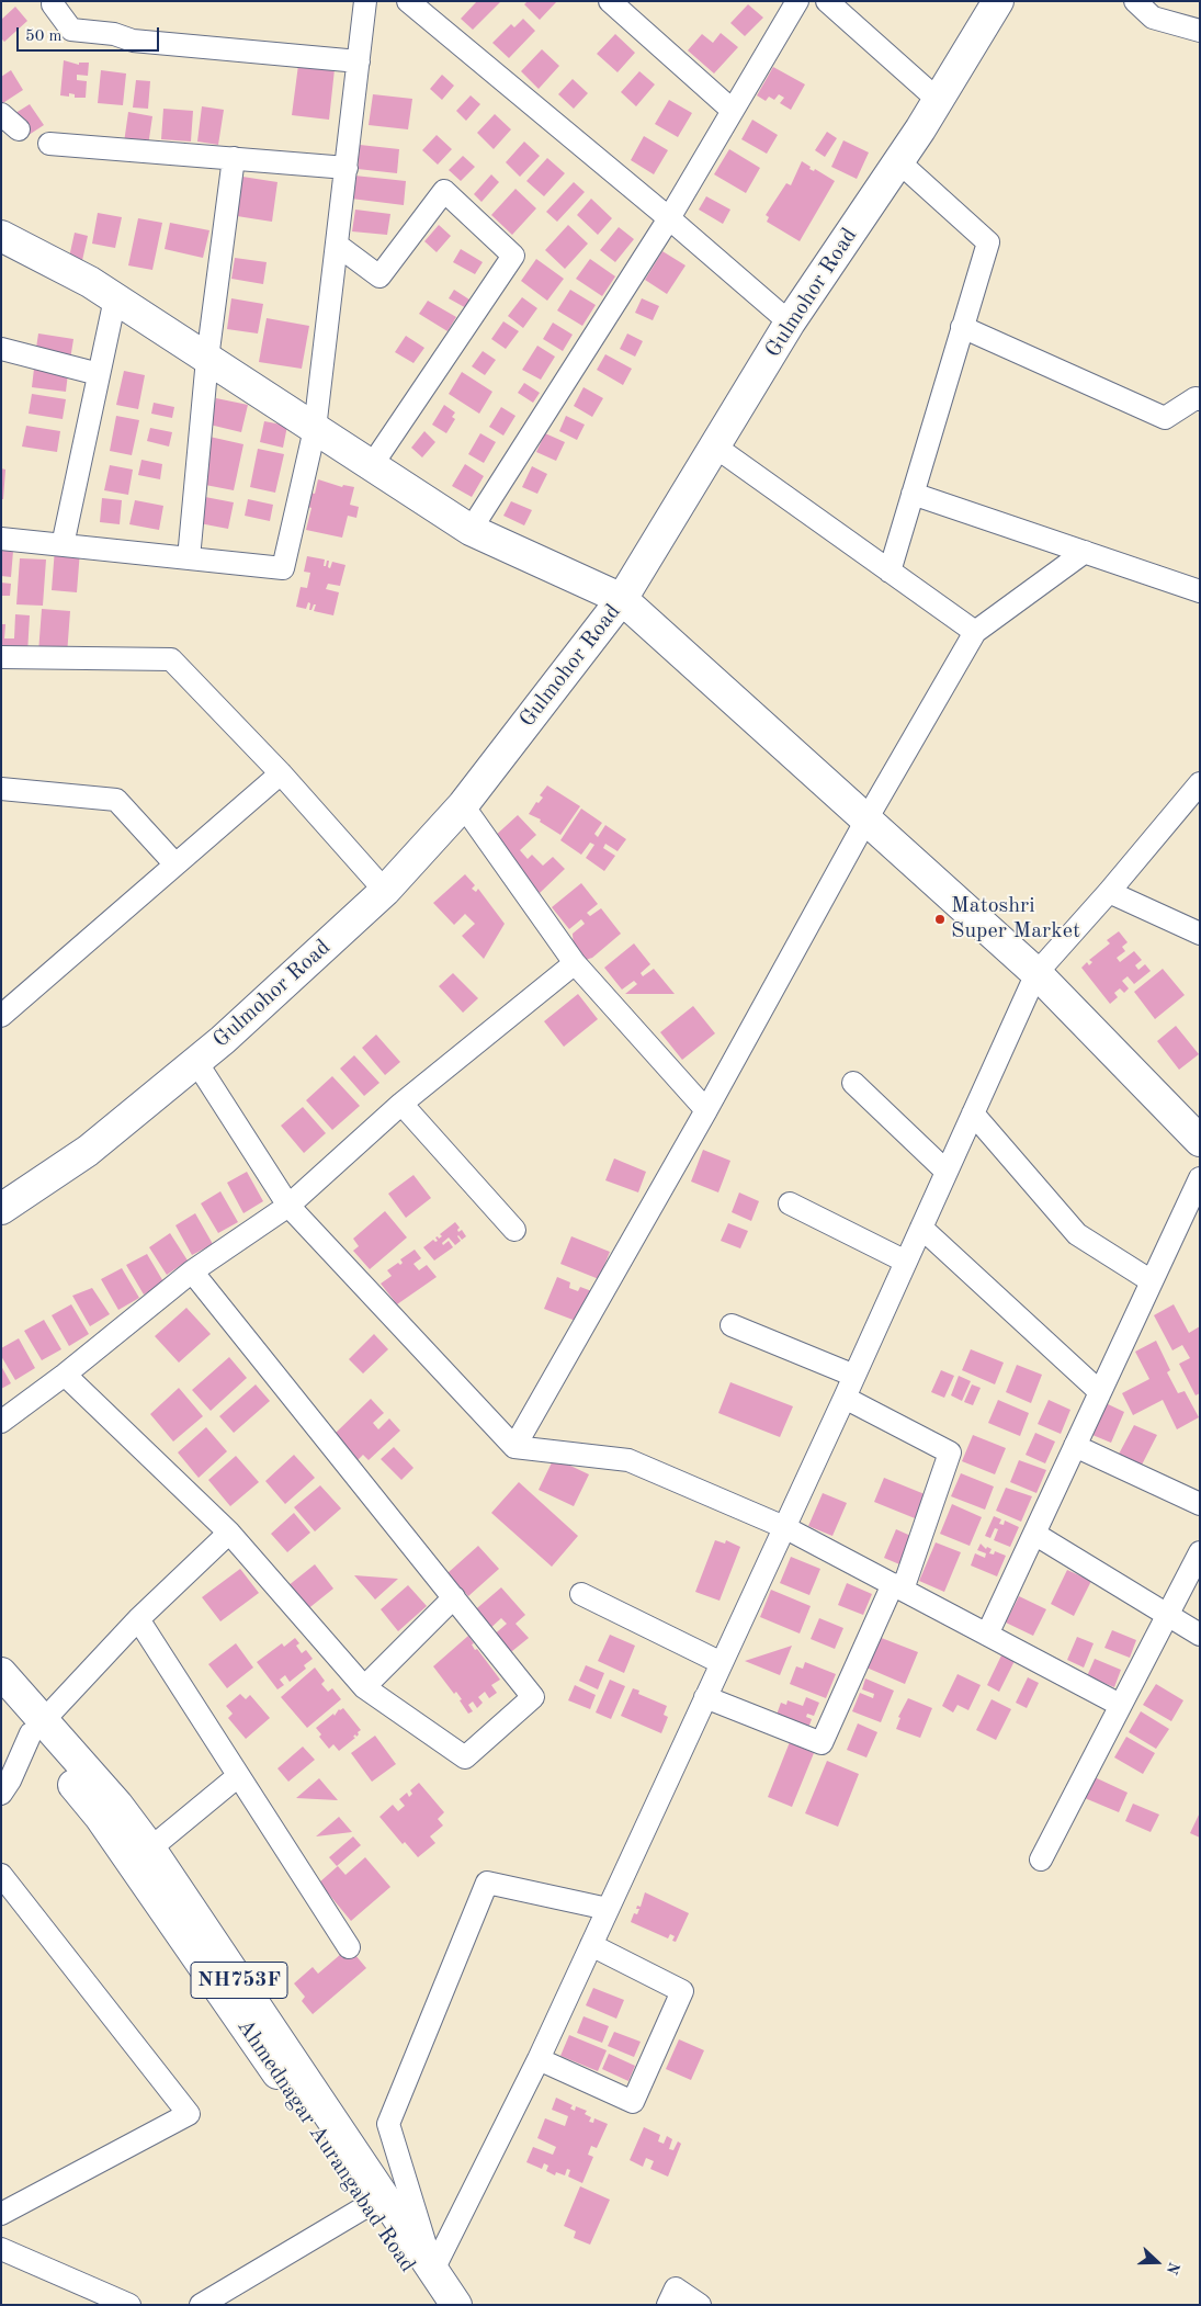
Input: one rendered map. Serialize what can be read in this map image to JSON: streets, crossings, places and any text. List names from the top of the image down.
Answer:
{
  "streets": {
    "main road": ["Gulmohor Road", "NH753F", "Ahmednagar Aurangabad Road"]
  },
  "crossings": [
    ["NH753F", "Ahmednagar Aurangabad Road"]
  ],
  "places": ["Matoshri Super Market"],
  "scale_bar": "50 m",
  "north": "right"
}
